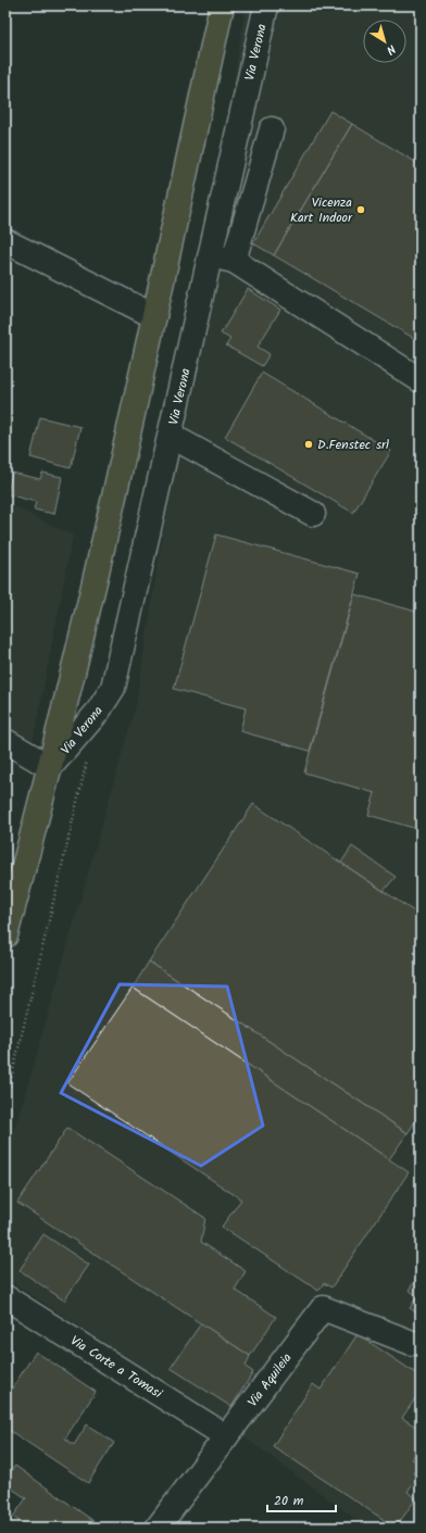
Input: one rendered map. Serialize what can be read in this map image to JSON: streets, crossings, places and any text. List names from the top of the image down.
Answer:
{
  "streets": {
    "main road": ["Via Verona"],
    "street": ["Via Corte a Tomasi", "Via Aquileia"]
  },
  "crossings": [
    ["Via Corte a Tomasi", "Via Aquileia"]
  ],
  "places": ["Vicenza Kart Indoor", "D.Fenstec srl"],
  "scale_bar": "20 m",
  "north": "bottom right"
}
